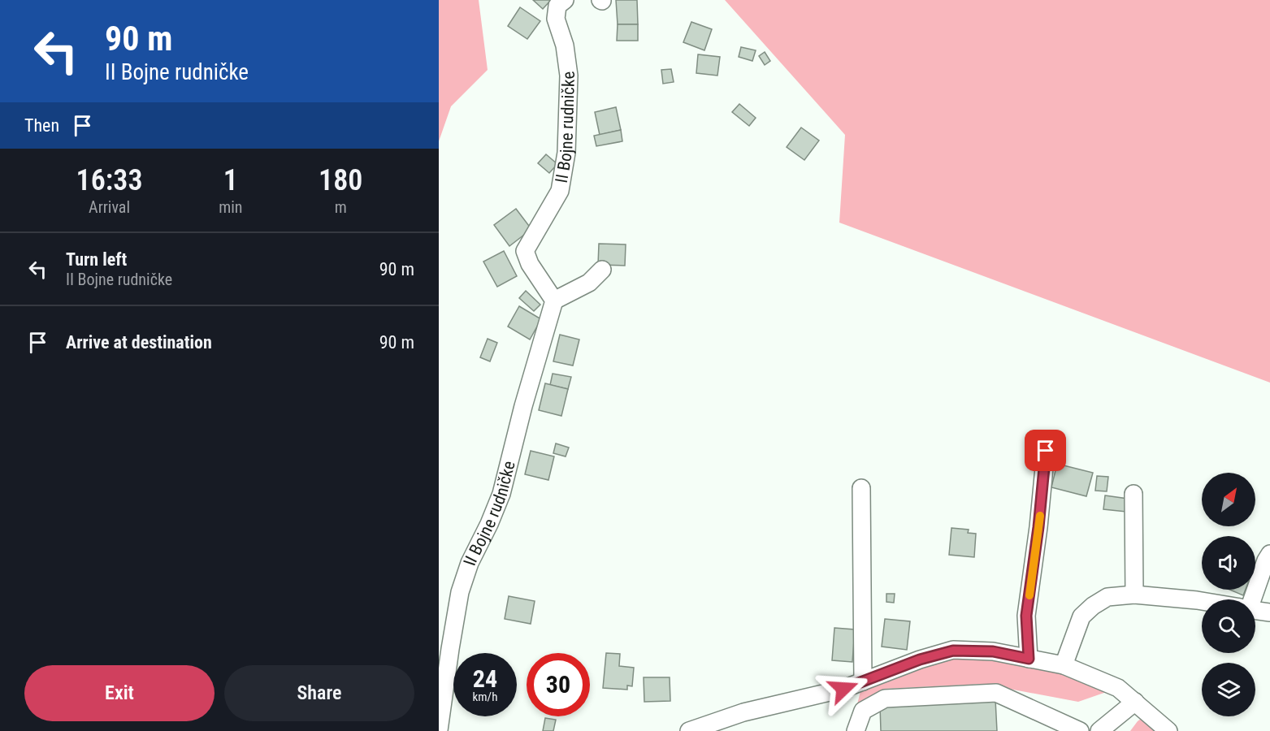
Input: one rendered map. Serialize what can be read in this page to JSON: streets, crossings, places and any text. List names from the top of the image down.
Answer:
{
  "streets": {
    "street": ["II Bojne rudničke"]
  },
  "north": "top right",
  "page": {
    "turn": ["90 m", "II Bojne rudničke"],
    "then": "Then",
    "eta": [
      "16:33",
      "Arrival",
      "1",
      "min",
      "180",
      "m"
    ],
    "list": [
      {
        "name": "Turn left",
        "note": "II Bojne rudničke",
        "value": "90 m"
      },
      {
        "name": "Arrive at destination",
        "value": "90 m"
      }
    ],
    "speed": "24 km/h",
    "limit": "30",
    "buttons": ["Exit", "Share"]
  }
}
